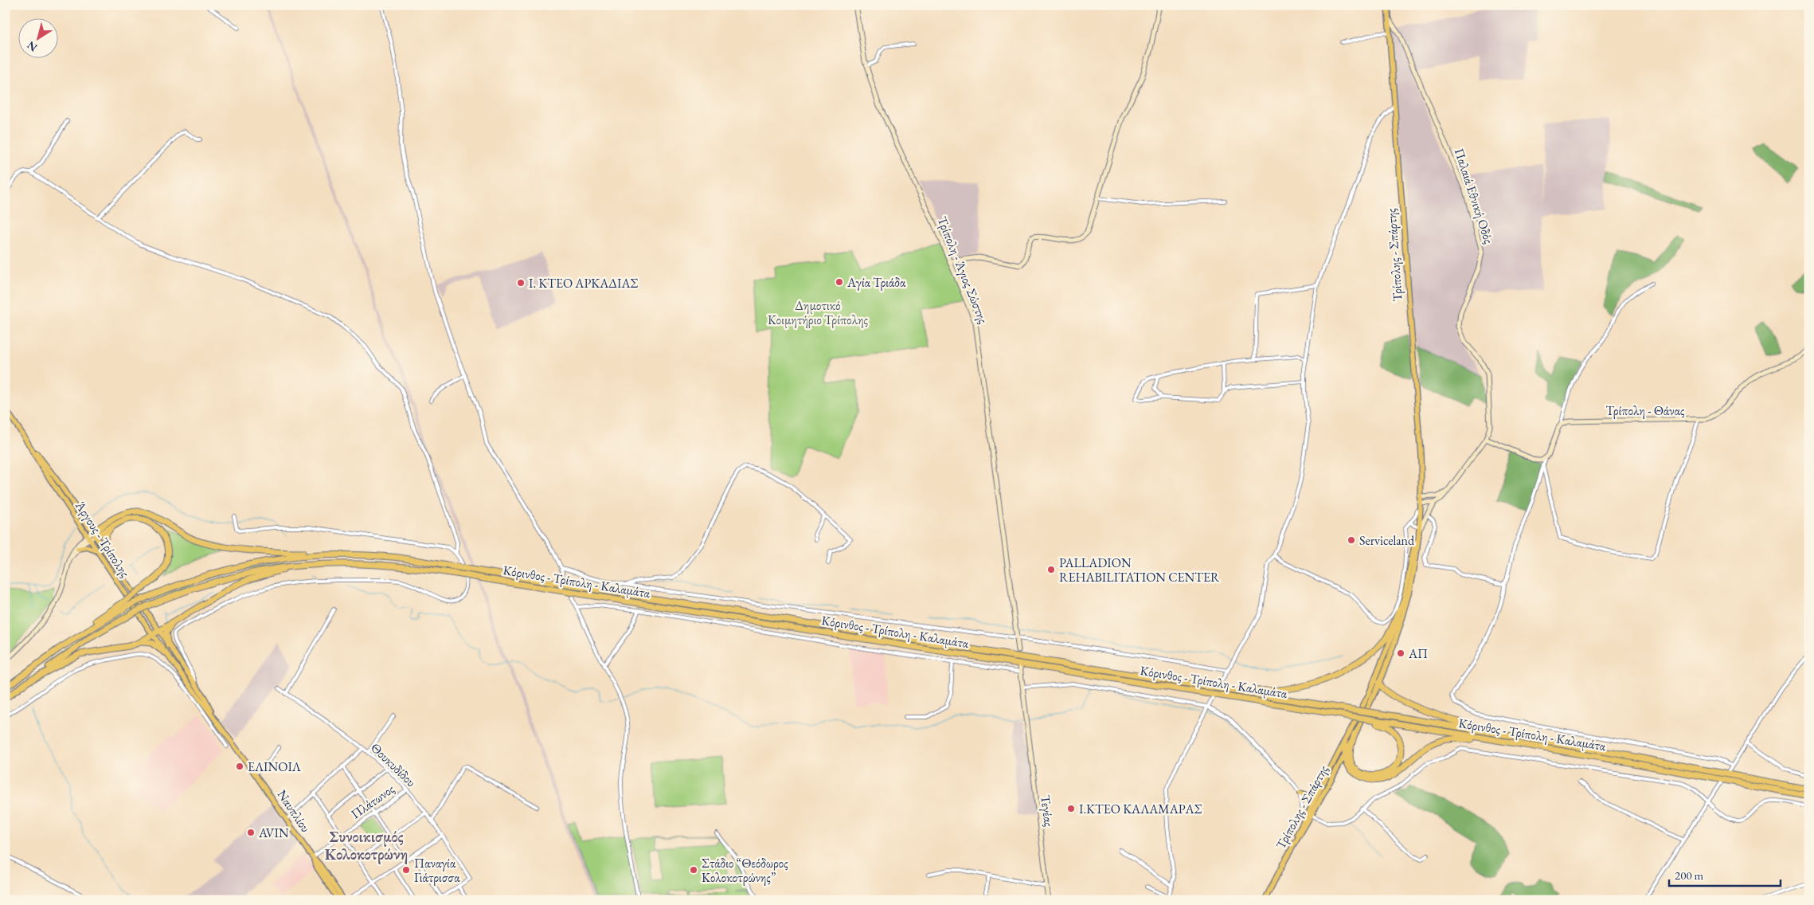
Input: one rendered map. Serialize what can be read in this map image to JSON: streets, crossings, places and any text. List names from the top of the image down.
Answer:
{
  "streets": {
    "highway": ["Κόρινθος - Τρίπολη - Καλαμάτα"],
    "main road": [
      "Παλαιά Εθνική Οδός",
      "Τρίπολης - Σπάρτης",
      "Τρίπολη - Άγιος Σώστης",
      "Τρίπολη - Θάνας",
      "Άργους - Τρίπολης",
      "Ναυπλίου",
      "Τεγέας"
    ],
    "street": ["Θουκυδίδου", "Πλάτωνος"]
  },
  "crossings": [
    ["Παλαιά Εθνική Οδός", "Τρίπολης - Σπάρτης"],
    ["Άργους - Τρίπολης", "Ναυπλίου"],
    ["Θουκυδίδου", "Πλάτωνος"],
    ["Πλάτωνος", "Ναυπλίου"]
  ],
  "districts": ["Συνοικισμός Κολοκοτρώνη"],
  "parks": ["Δημοτικό Κοιμητήριο Τρίπολης"],
  "places": [
    "Αγία Τριάδα",
    "Ι. ΚΤΕΟ ΑΡΚΑΔΙΑΣ",
    "Serviceland",
    "PALLADION REHABILITATION CENTER",
    "ΑΠ",
    "ΕΛΙΝΟΙΛ",
    "Ι.ΚΤΕΟ ΚΑΛΑΜΑΡΑΣ",
    "AVIN",
    "Παναγία Γιάτρισσα",
    "Στάδιο “Θεόδωρος Κολοκοτρώνης”"
  ],
  "scale_bar": "200 m",
  "north": "bottom left"
}
